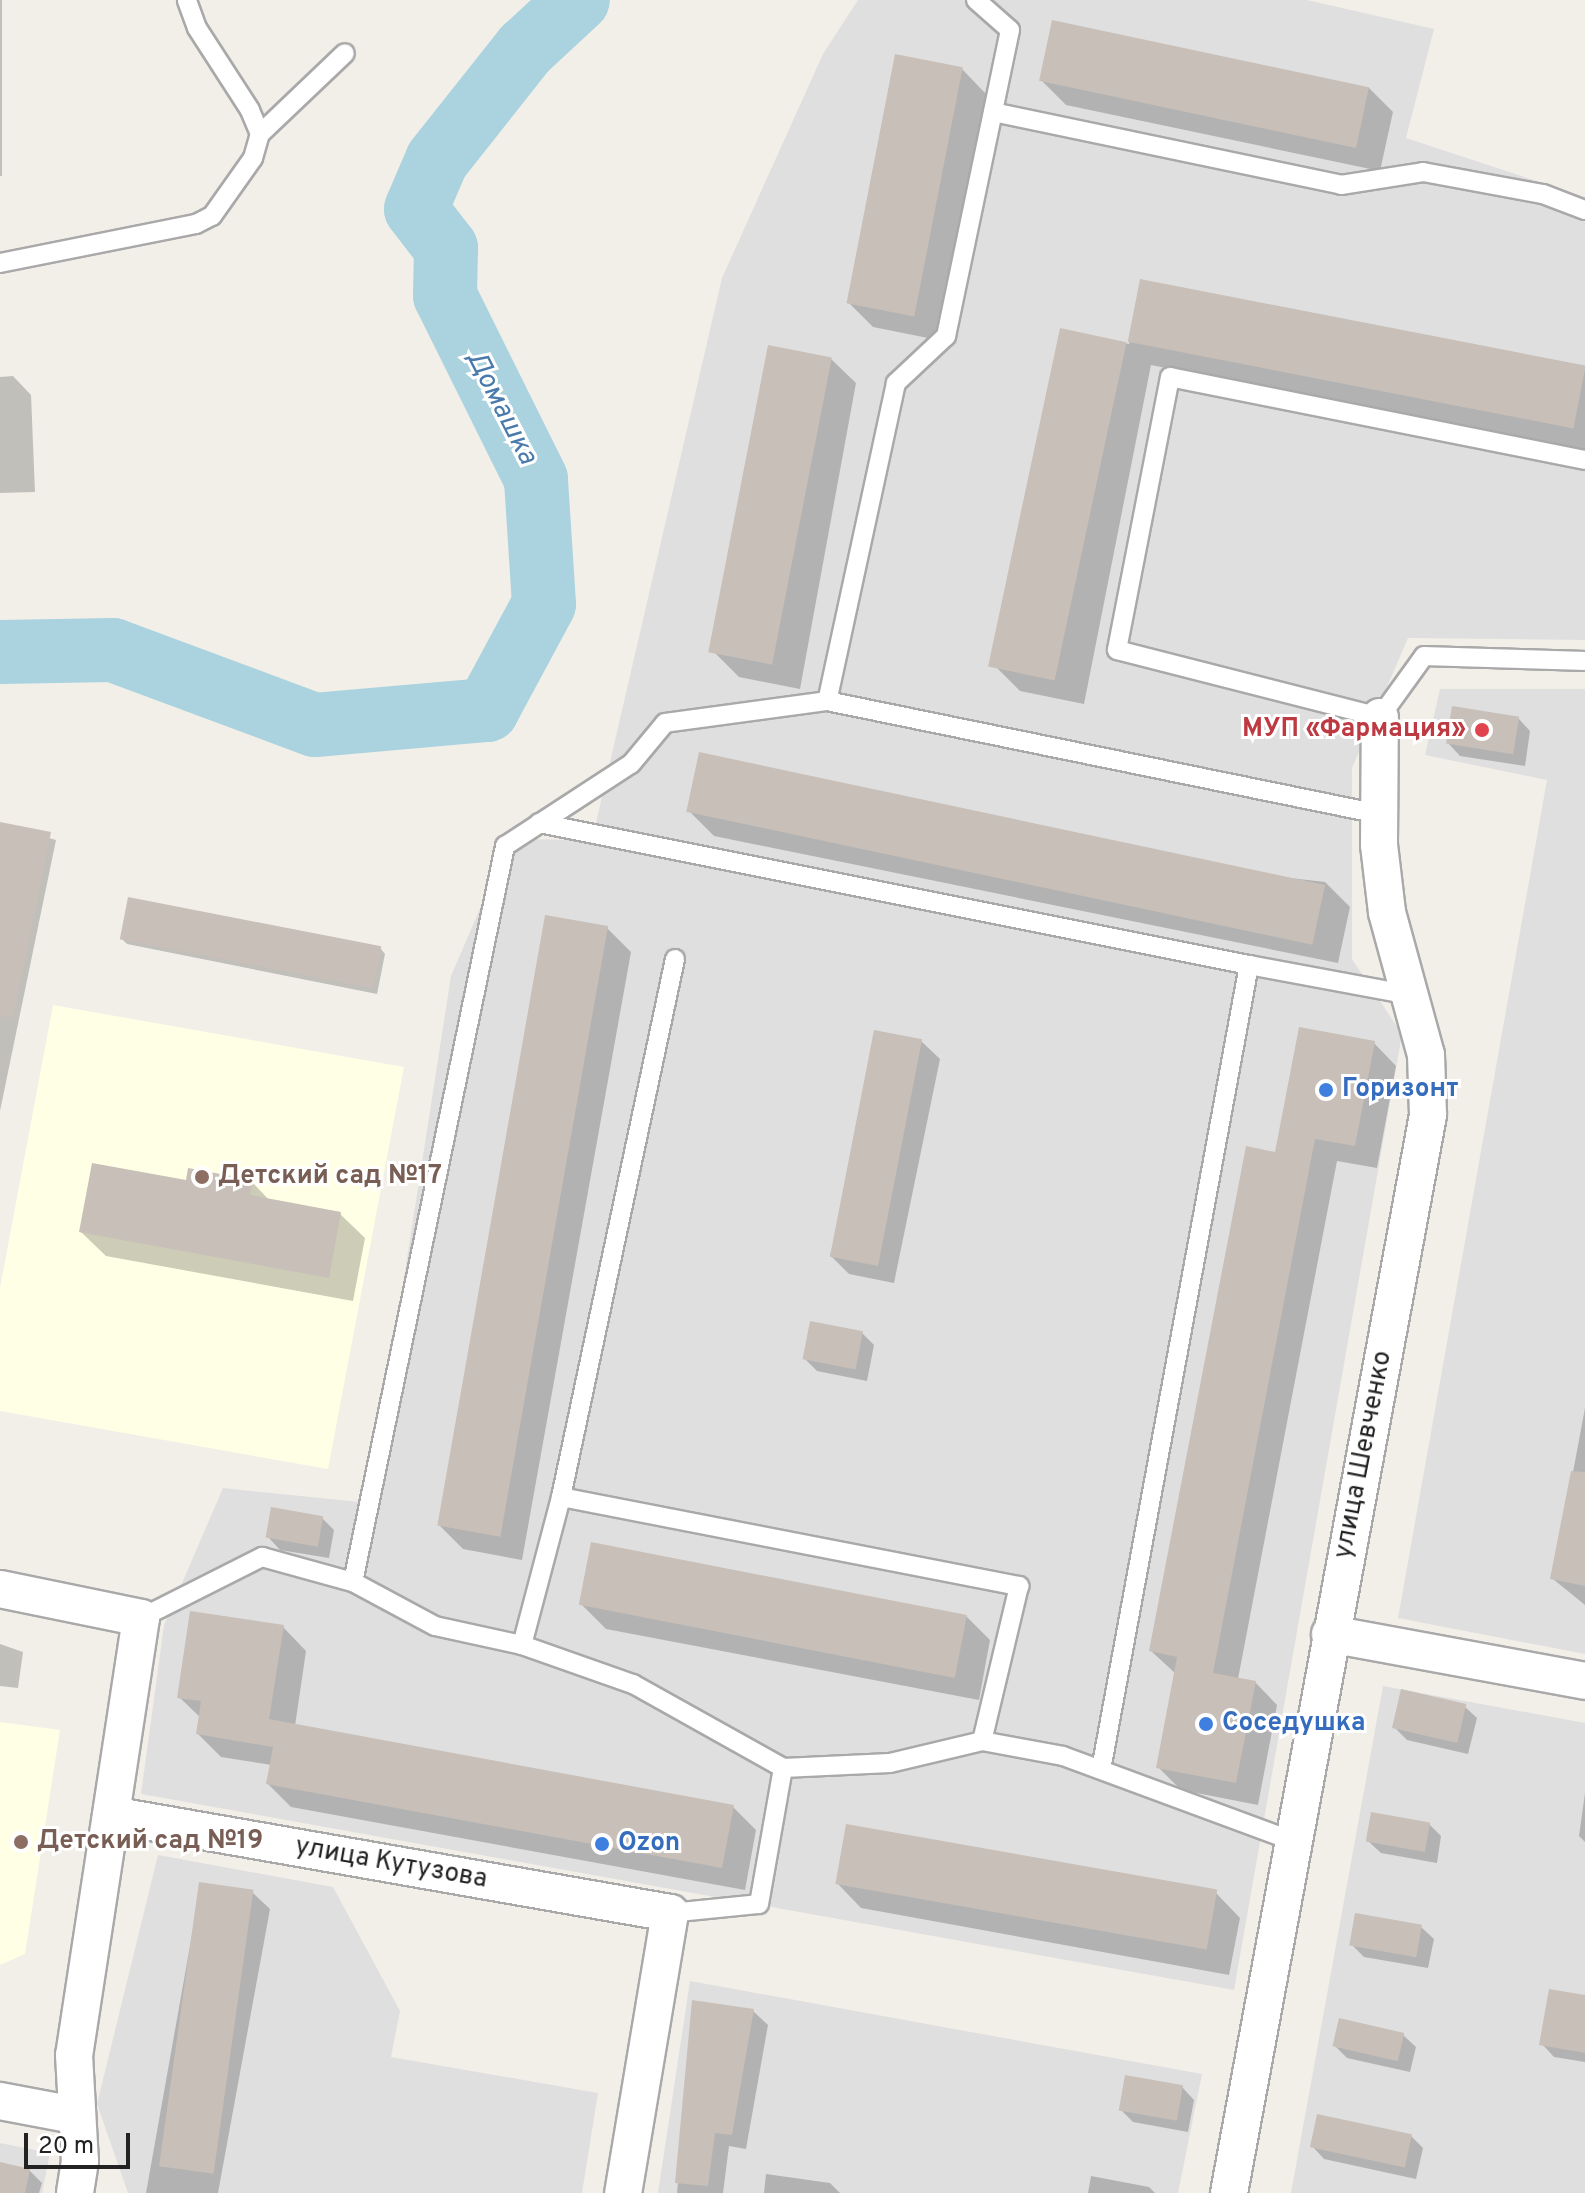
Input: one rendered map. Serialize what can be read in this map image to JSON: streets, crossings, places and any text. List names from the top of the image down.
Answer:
{
  "streets": {
    "street": ["улица Шевченко", "улица Кутузова"]
  },
  "water": ["Домашка"],
  "places": [
    "МУП «Фармация»",
    "Горизонт",
    "Детский сад №17",
    "Соседушка",
    "Детский сад №19",
    "Ozon"
  ],
  "scale_bar": "20 m"
}
